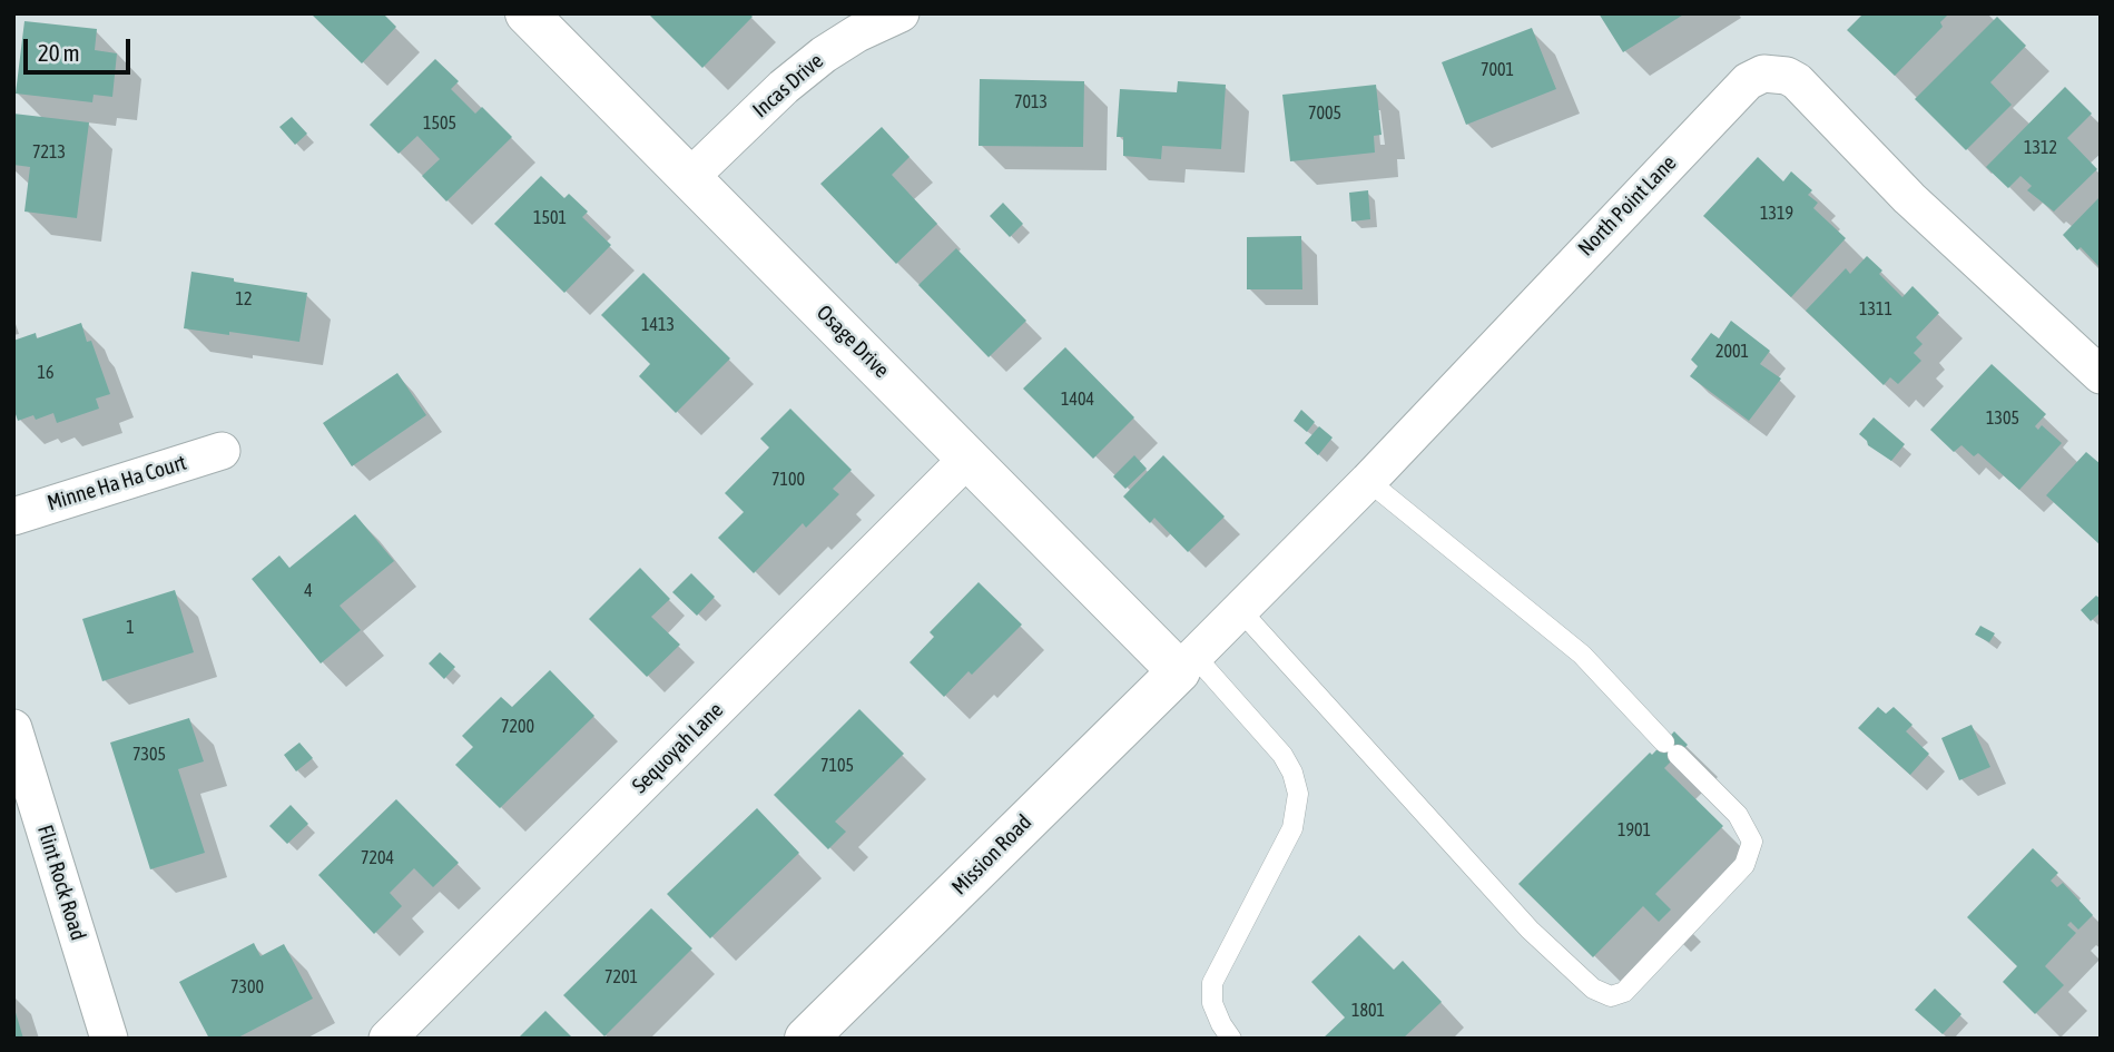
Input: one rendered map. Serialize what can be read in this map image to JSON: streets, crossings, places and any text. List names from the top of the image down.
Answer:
{
  "streets": {
    "street": [
      "Incas Drive",
      "North Point Lane",
      "Osage Drive",
      "Minne Ha Ha Court",
      "Sequoyah Lane",
      "Mission Road",
      "Flint Rock Road"
    ]
  },
  "crossings": [
    ["Incas Drive", "Osage Drive"],
    ["North Point Lane", "Osage Drive"],
    ["North Point Lane", "Mission Road"],
    ["Osage Drive", "Sequoyah Lane"],
    ["Osage Drive", "Mission Road"]
  ],
  "house_numbers": [
    "7001",
    "7013",
    "7005",
    "1505",
    "1312",
    "7213",
    "1319",
    "1501",
    "12",
    "1311",
    "1413",
    "2001",
    "16",
    "1404",
    "1305",
    "7100",
    "4",
    "1",
    "7200",
    "7305",
    "7105",
    "1901",
    "7204",
    "7201",
    "7300",
    "1801"
  ],
  "scale_bar": "20 m"
}
